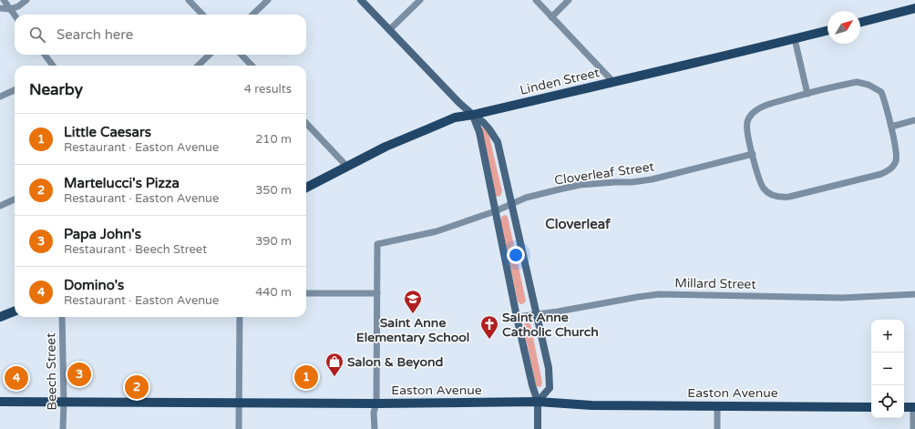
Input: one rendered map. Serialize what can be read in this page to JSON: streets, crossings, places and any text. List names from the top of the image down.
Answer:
{
  "streets": {
    "main road": ["Linden Street", "Easton Avenue"],
    "street": ["Cloverleaf Street", "Millard Street", "Beech Street"]
  },
  "crossings": [
    ["Beech Street", "Easton Avenue"]
  ],
  "districts": ["Cloverleaf"],
  "places": {
    "school or university": ["Saint Anne Elementary School"],
    "church": ["Saint Anne Catholic Church"],
    "shop": ["Salon & Beyond"]
  },
  "north": "top right",
  "page": {
    "search": "Search here",
    "heading": ["Nearby", "4 results"],
    "list": [
      {
        "mark": "1",
        "name": "Little Caesars",
        "note": "Restaurant · Easton Avenue",
        "value": "210 m"
      },
      {
        "mark": "2",
        "name": "Martelucci's Pizza",
        "note": "Restaurant · Easton Avenue",
        "value": "350 m"
      },
      {
        "mark": "3",
        "name": "Papa John's",
        "note": "Restaurant · Beech Street",
        "value": "390 m"
      },
      {
        "mark": "4",
        "name": "Domino's",
        "note": "Restaurant · Easton Avenue",
        "value": "440 m"
      }
    ],
    "map_buttons": ["+", "−"],
    "pins": [
      "3",
      "1",
      "4",
      "2"
    ]
  }
}
